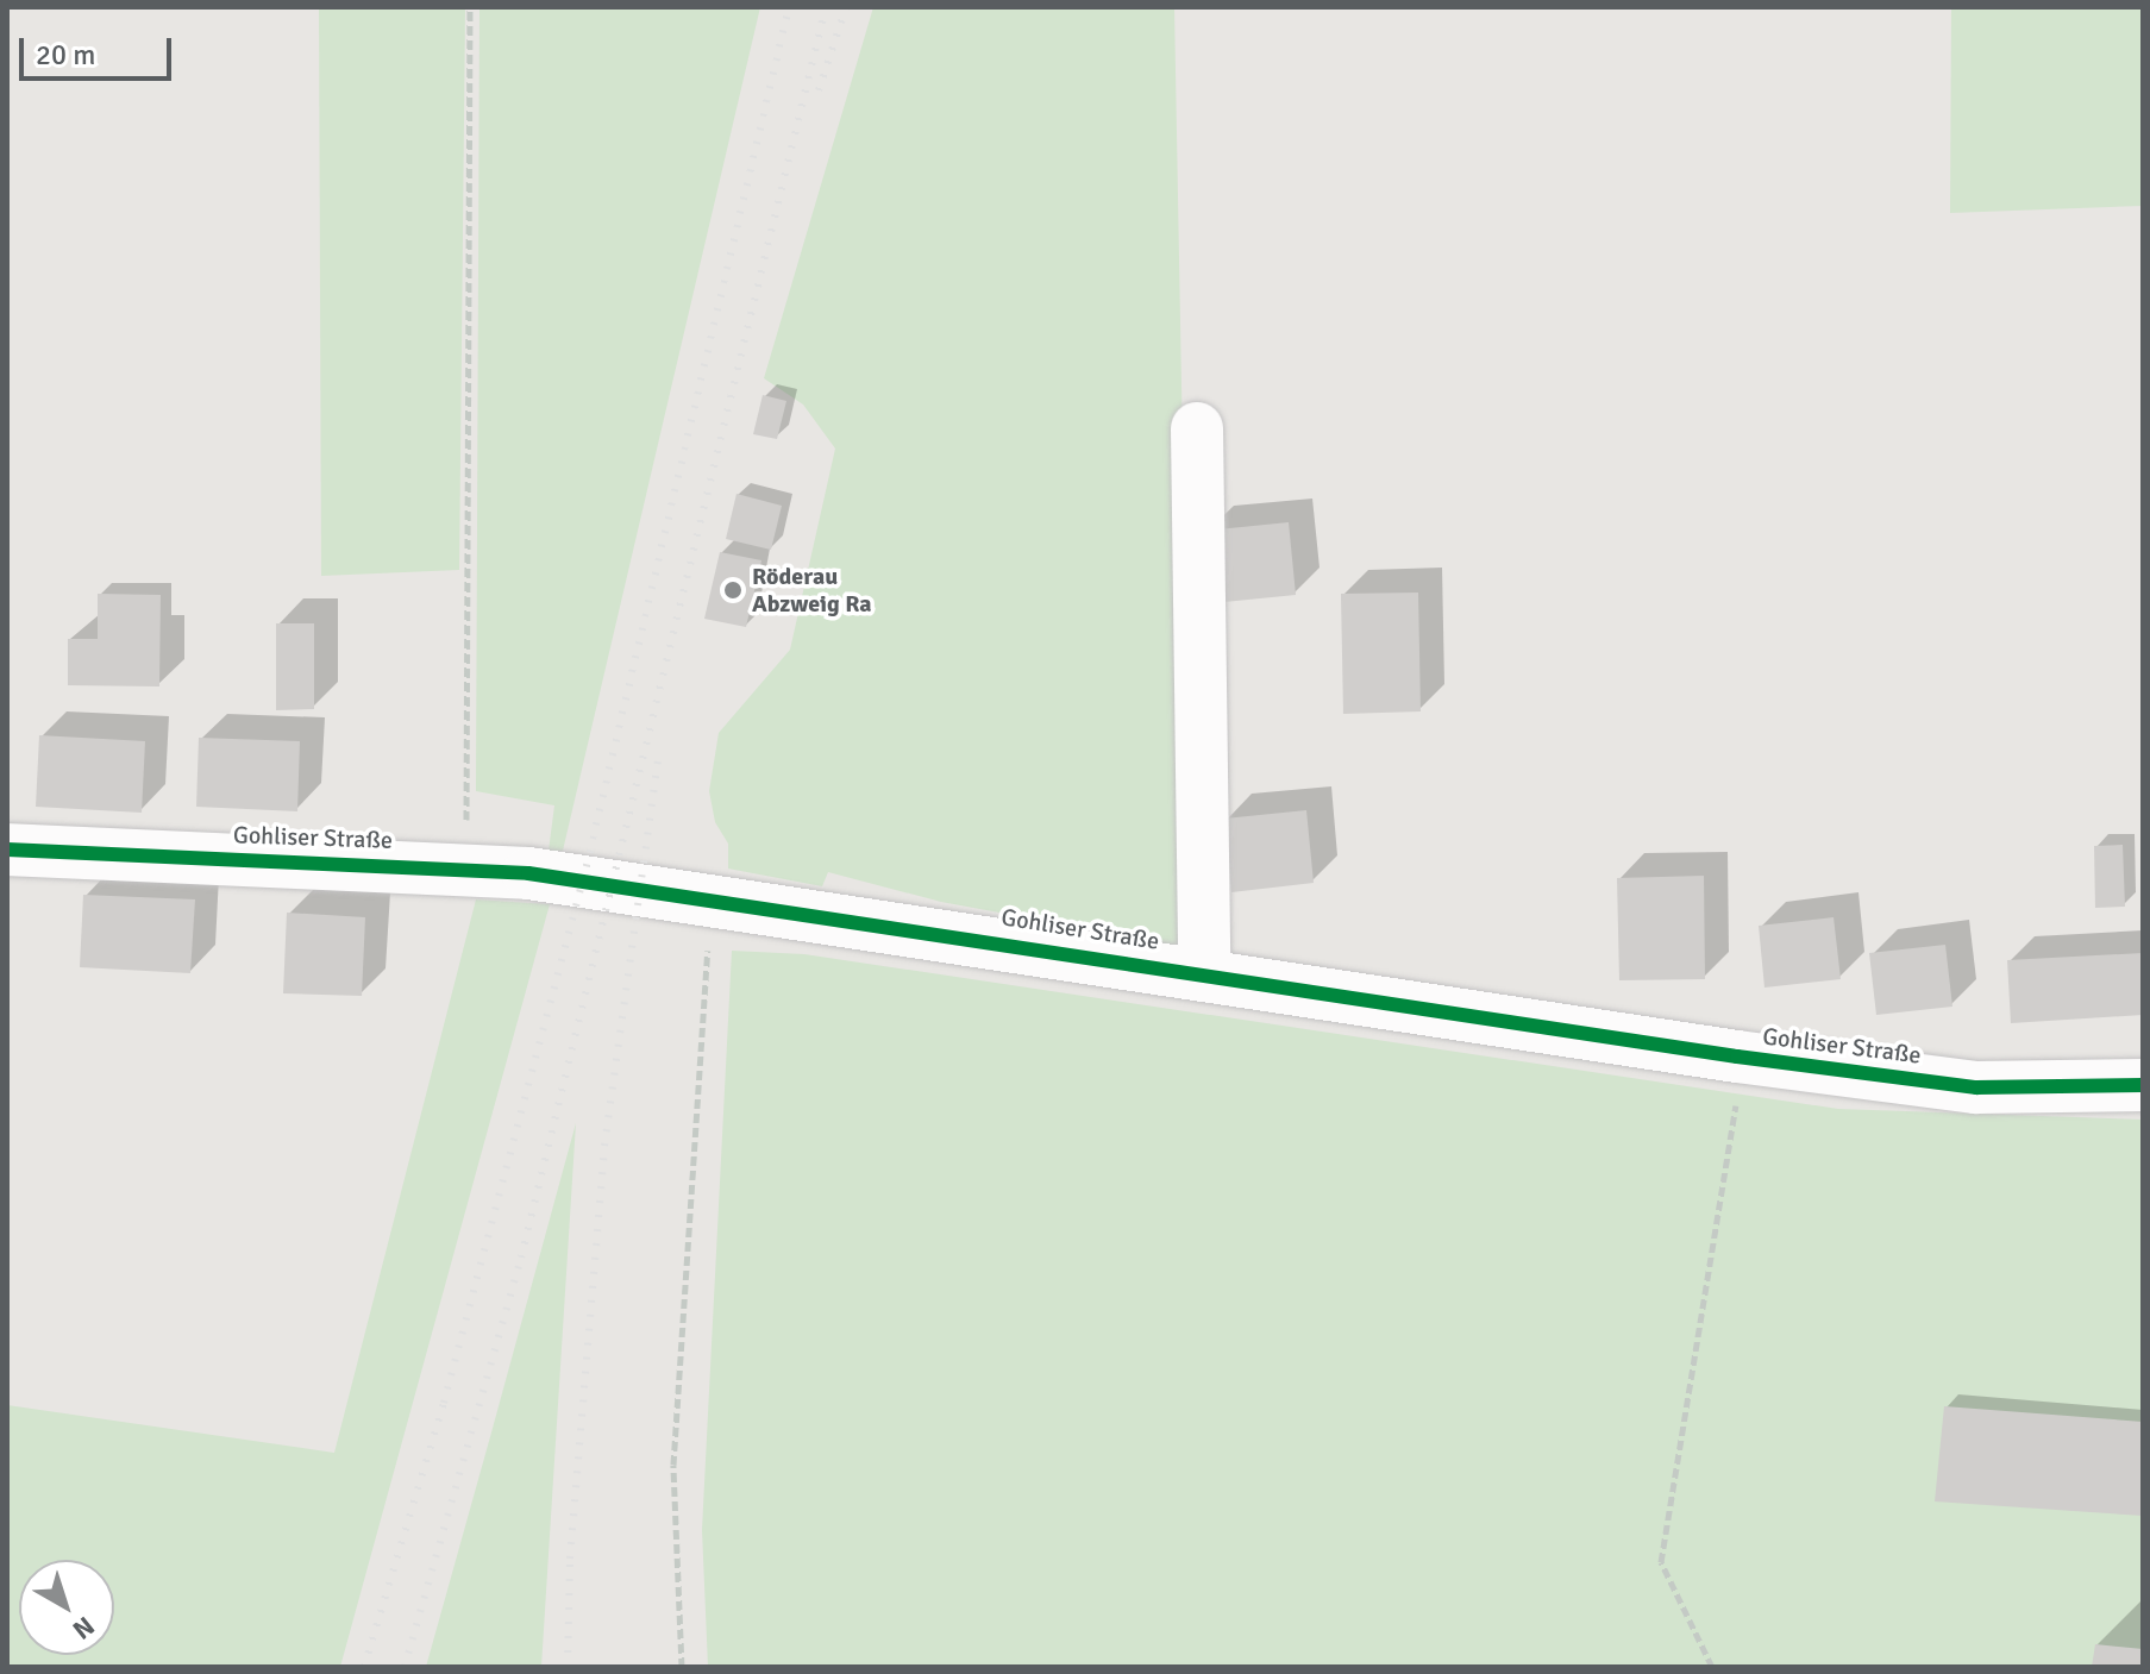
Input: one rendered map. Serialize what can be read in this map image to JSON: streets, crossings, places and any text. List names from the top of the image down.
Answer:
{
  "streets": {
    "street": ["Gohliser Straße"]
  },
  "places": ["Röderau Abzweig Ra"],
  "scale_bar": "20 m",
  "north": "bottom right"
}
